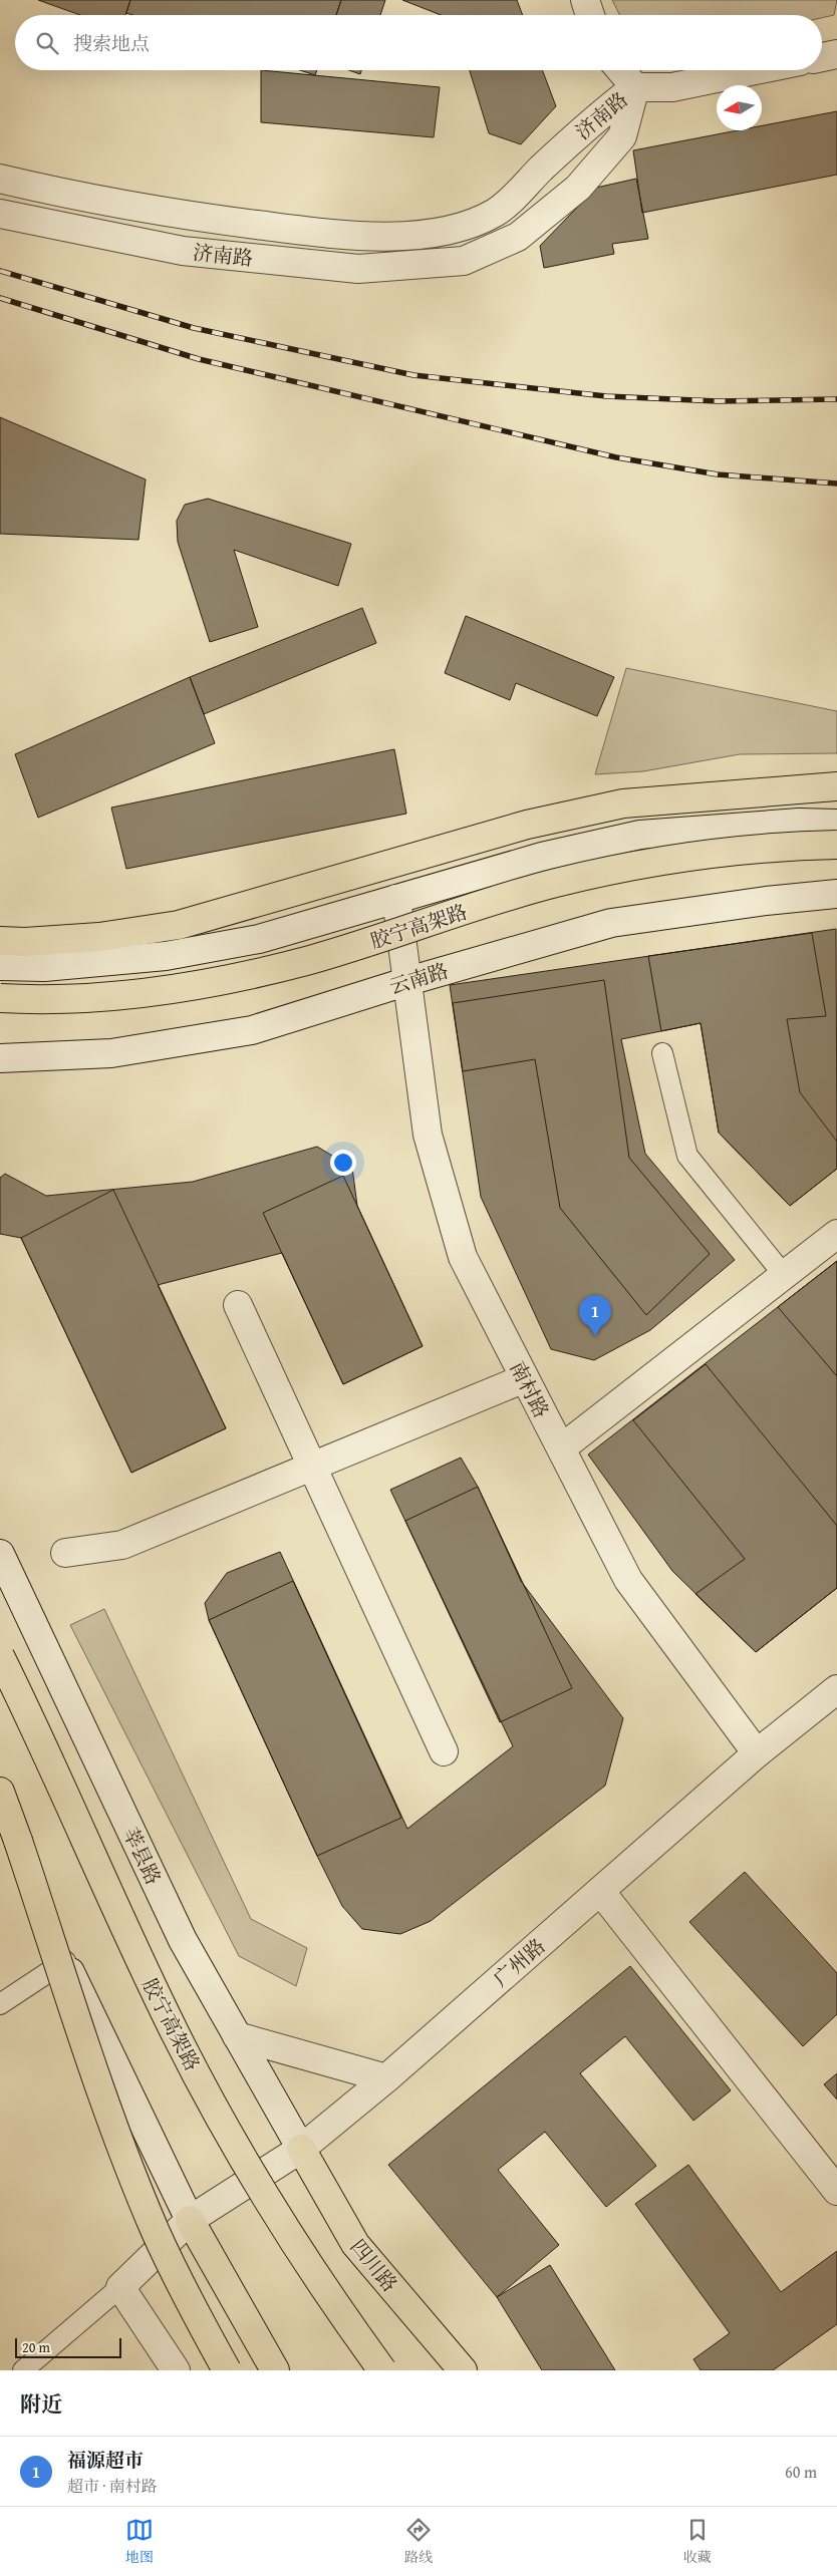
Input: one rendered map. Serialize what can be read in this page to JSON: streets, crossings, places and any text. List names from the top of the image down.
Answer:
{
  "streets": {
    "main road": ["胶宁高架路", "四川路"],
    "street": [
      "济南路",
      "云南路",
      "南村路",
      "莘县路",
      "广州路"
    ]
  },
  "crossings": [
    ["云南路", "南村路"],
    ["南村路", "广州路"],
    ["莘县路", "广州路"],
    ["莘县路", "四川路"],
    ["广州路", "四川路"]
  ],
  "scale_bar": "20 m",
  "north": "left",
  "page": {
    "search": "搜索地点",
    "pins": "1",
    "scale": "20 m",
    "heading": "附近",
    "list": [
      {
        "mark": "1",
        "name": "福源超市",
        "note": "超市 · 南村路",
        "value": "60 m"
      }
    ],
    "nav": ["地图", "路线", "收藏"]
  }
}
